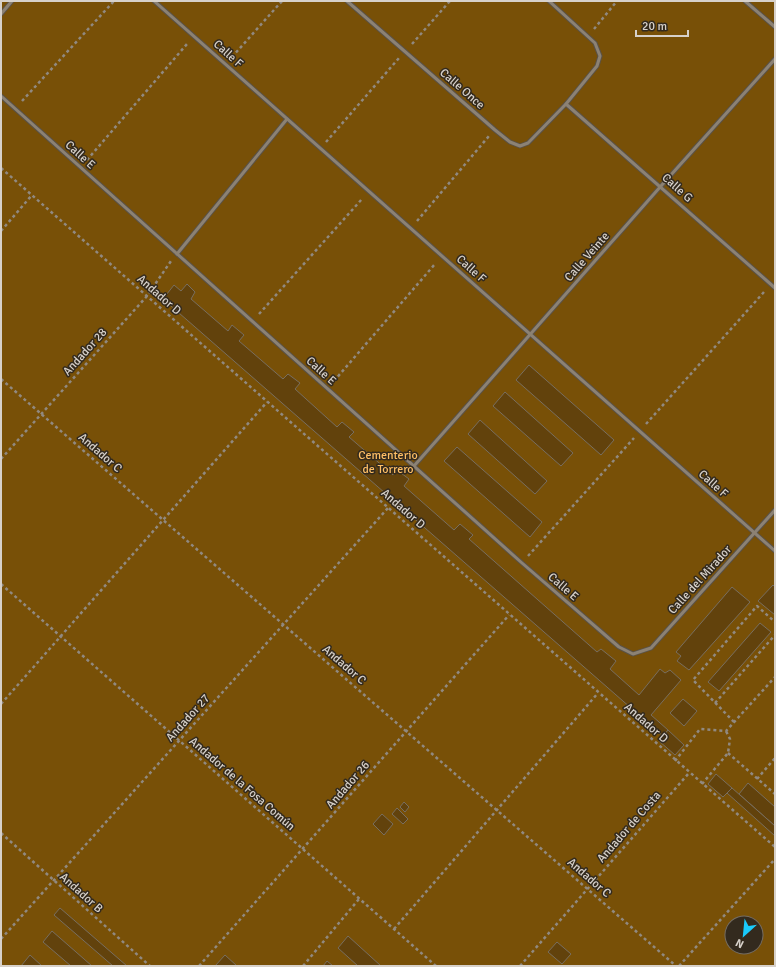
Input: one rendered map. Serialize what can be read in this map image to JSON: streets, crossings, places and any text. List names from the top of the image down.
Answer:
{
  "streets": {
    "lane": [
      "Calle F",
      "Calle Once",
      "Calle E",
      "Calle G",
      "Calle Veinte",
      "Calle del Mirador"
    ],
    "path": [
      "Andador D",
      "Andador 28",
      "Andador C",
      "Andador 27",
      "Andador de la Fosa Común",
      "Andador 26",
      "Andador de Costa",
      "Andador B"
    ]
  },
  "crossings": [
    ["Calle F", "Calle Veinte"],
    ["Calle F", "Calle del Mirador"],
    ["Calle Once", "Calle G"],
    ["Calle E", "Calle Veinte"],
    ["Calle E", "Andador 28"],
    ["Calle E", "Calle del Mirador"],
    ["Calle G", "Calle Veinte"],
    ["Andador D", "Andador 28"],
    ["Andador D", "Andador 27"],
    ["Andador D", "Andador 26"],
    ["Andador D", "Andador de Costa"],
    ["Andador 28", "Andador C"],
    ["Andador C", "Andador 27"],
    ["Andador C", "Andador 26"],
    ["Andador C", "Andador de Costa"],
    ["Andador 27", "Andador de la Fosa Común"],
    ["Andador 27", "Andador B"],
    ["Andador de la Fosa Común", "Andador 26"]
  ],
  "parks": ["Cementerio de Torrero"],
  "scale_bar": "20 m",
  "north": "bottom left"
}
